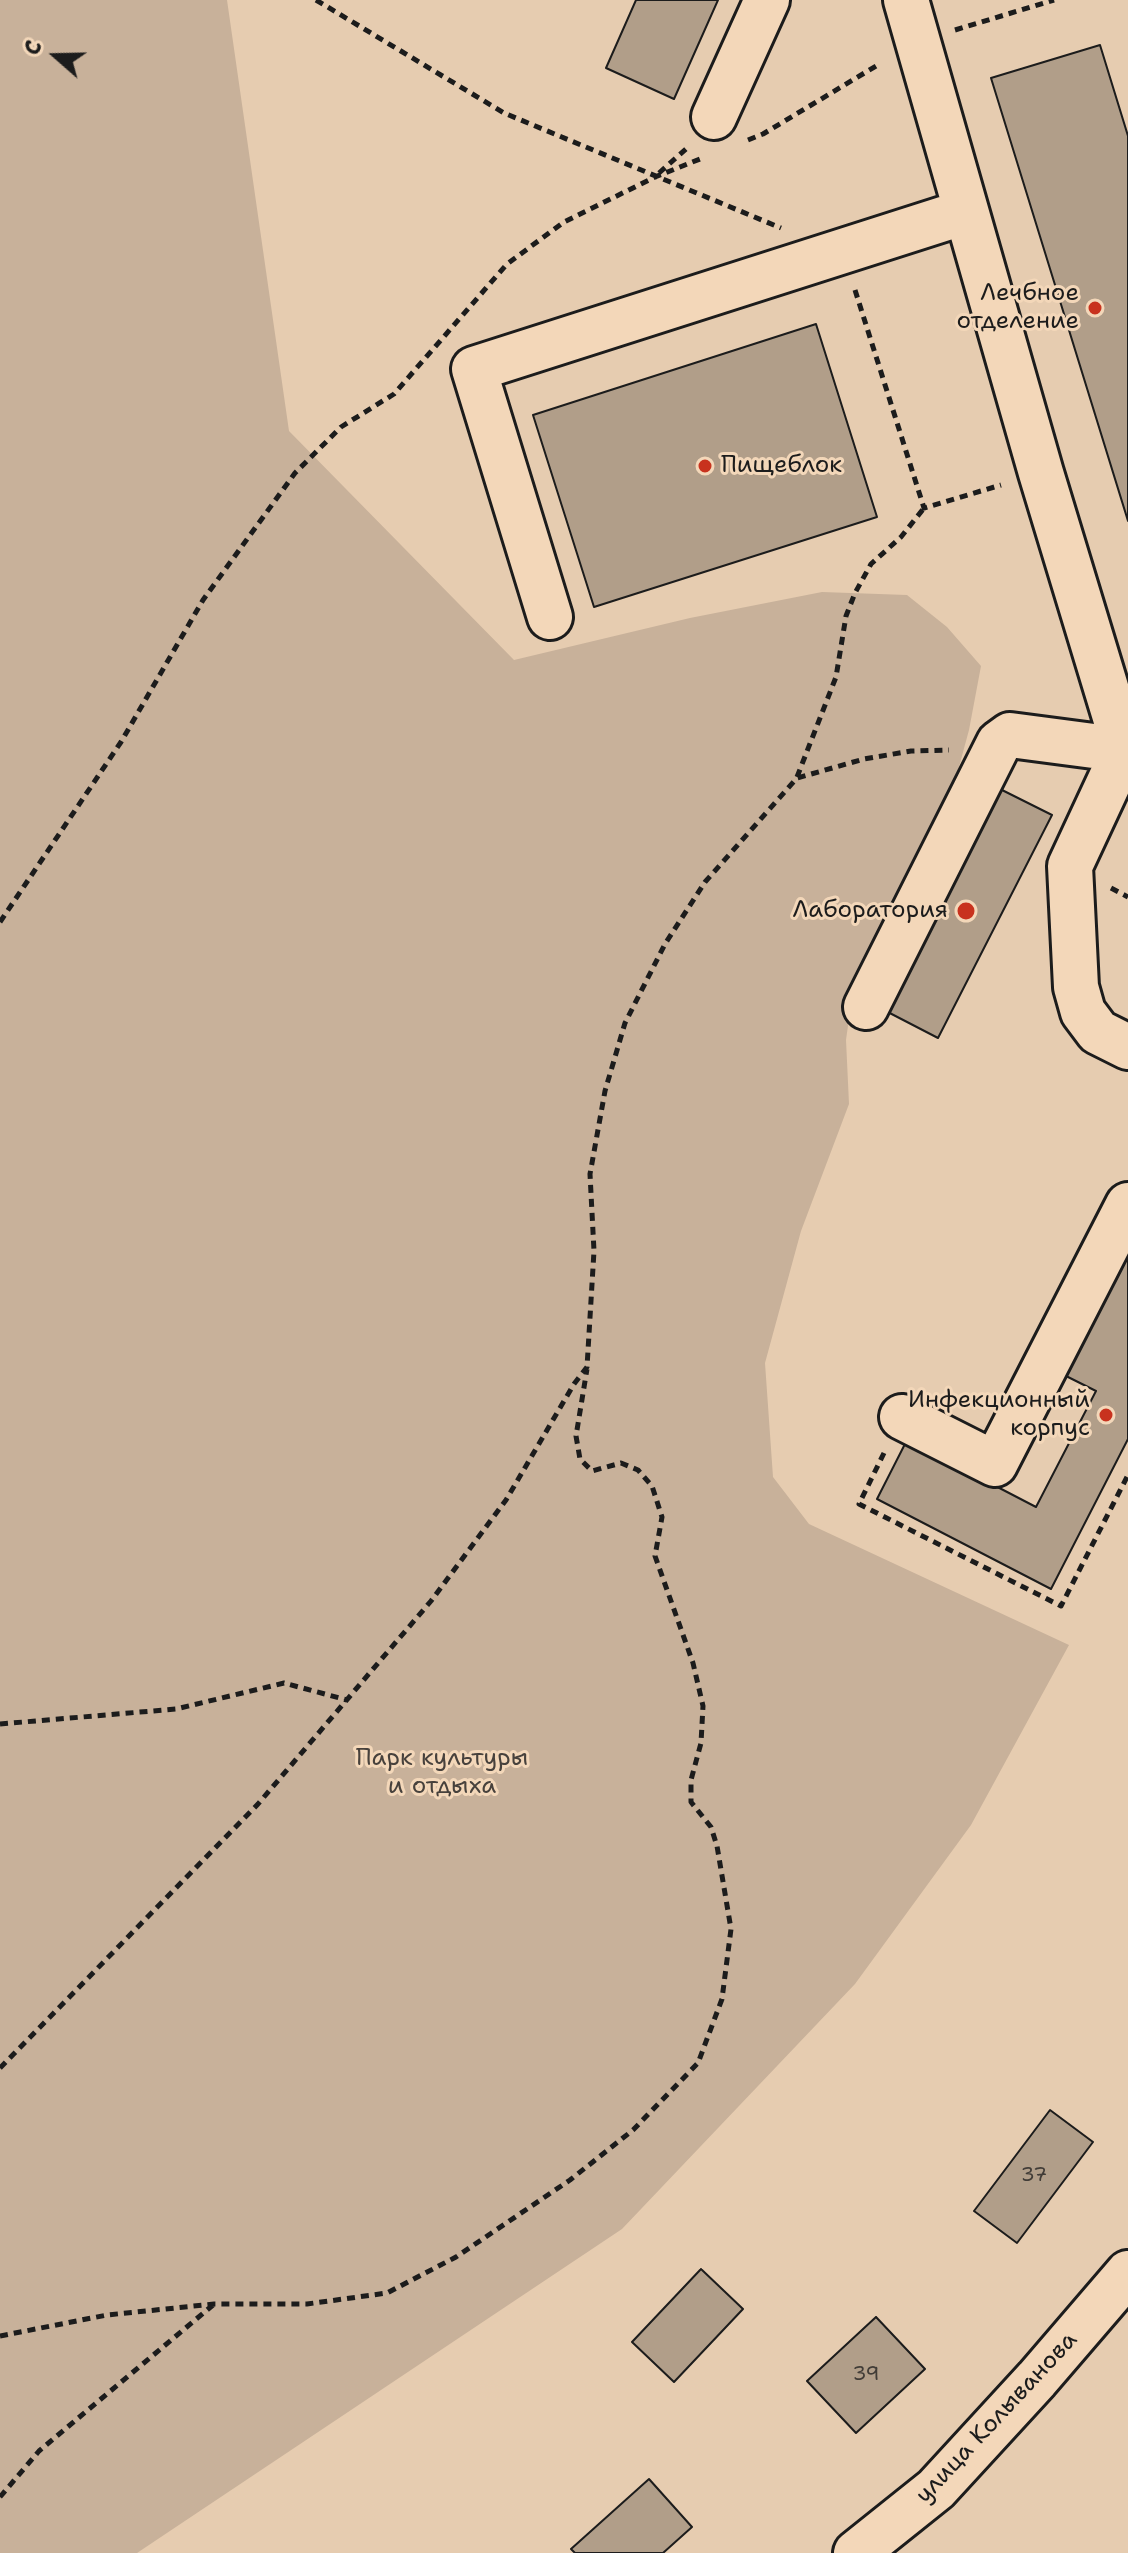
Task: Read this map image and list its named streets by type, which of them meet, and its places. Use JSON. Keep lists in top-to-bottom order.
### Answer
{
  "streets": {
    "street": ["улица Колыванова"]
  },
  "parks": ["Парк культуры и отдыха"],
  "places": [
    "Лечбное отделение",
    "Пищеблок",
    "Лаборатория",
    "Инфекционный корпус"
  ],
  "house_numbers": ["37", "39"],
  "north": "left"
}
